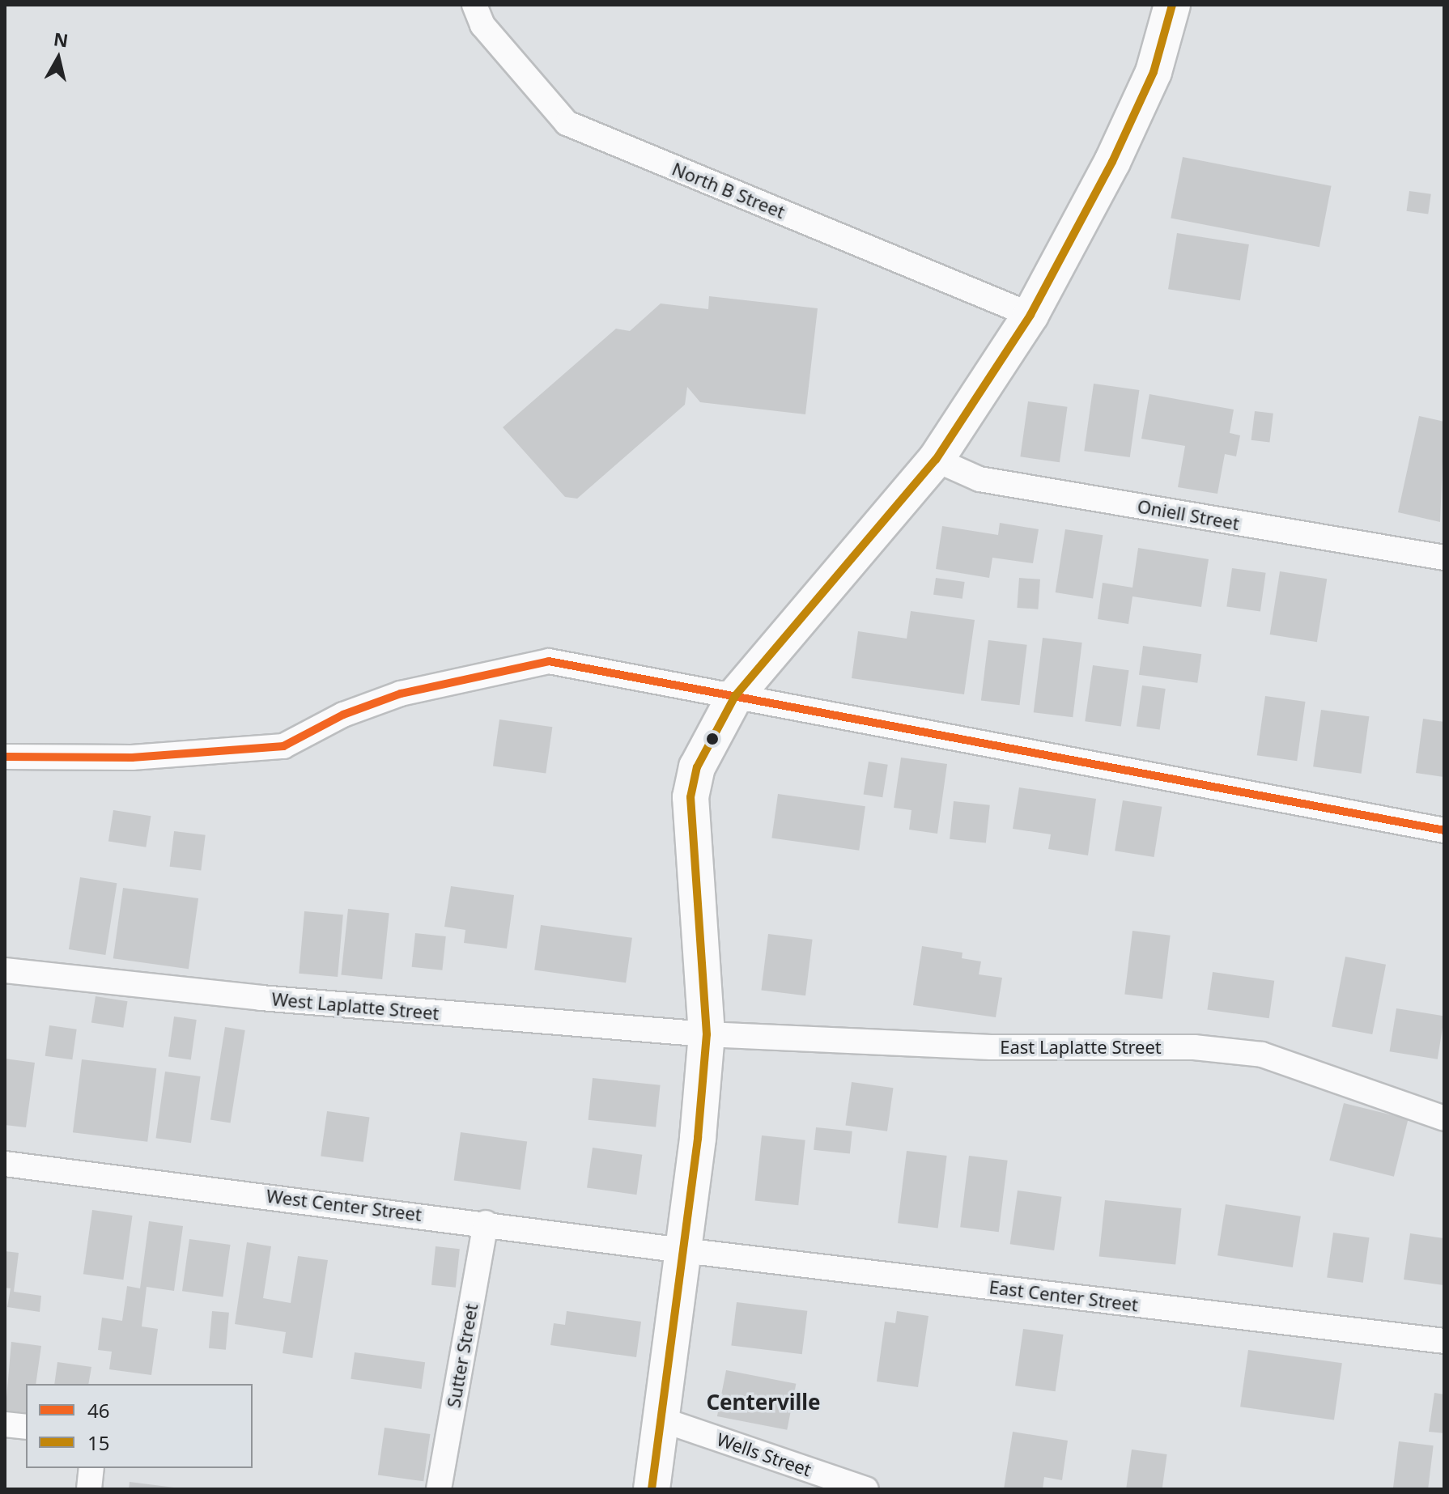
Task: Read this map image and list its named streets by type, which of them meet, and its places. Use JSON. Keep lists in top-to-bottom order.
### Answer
{
  "streets": {
    "street": [
      "North B Street",
      "Oniell Street",
      "West Laplatte Street",
      "East Laplatte Street",
      "West Center Street",
      "East Center Street",
      "Sutter Street",
      "Wells Street"
    ]
  },
  "crossings": [
    ["West Laplatte Street", "East Laplatte Street"],
    ["West Center Street", "East Center Street"],
    ["West Center Street", "Sutter Street"]
  ],
  "districts": ["Centerville"],
  "lines": ["transit line 15", "transit line 46"],
  "legend": ["46", "15"],
  "north": "top"
}
